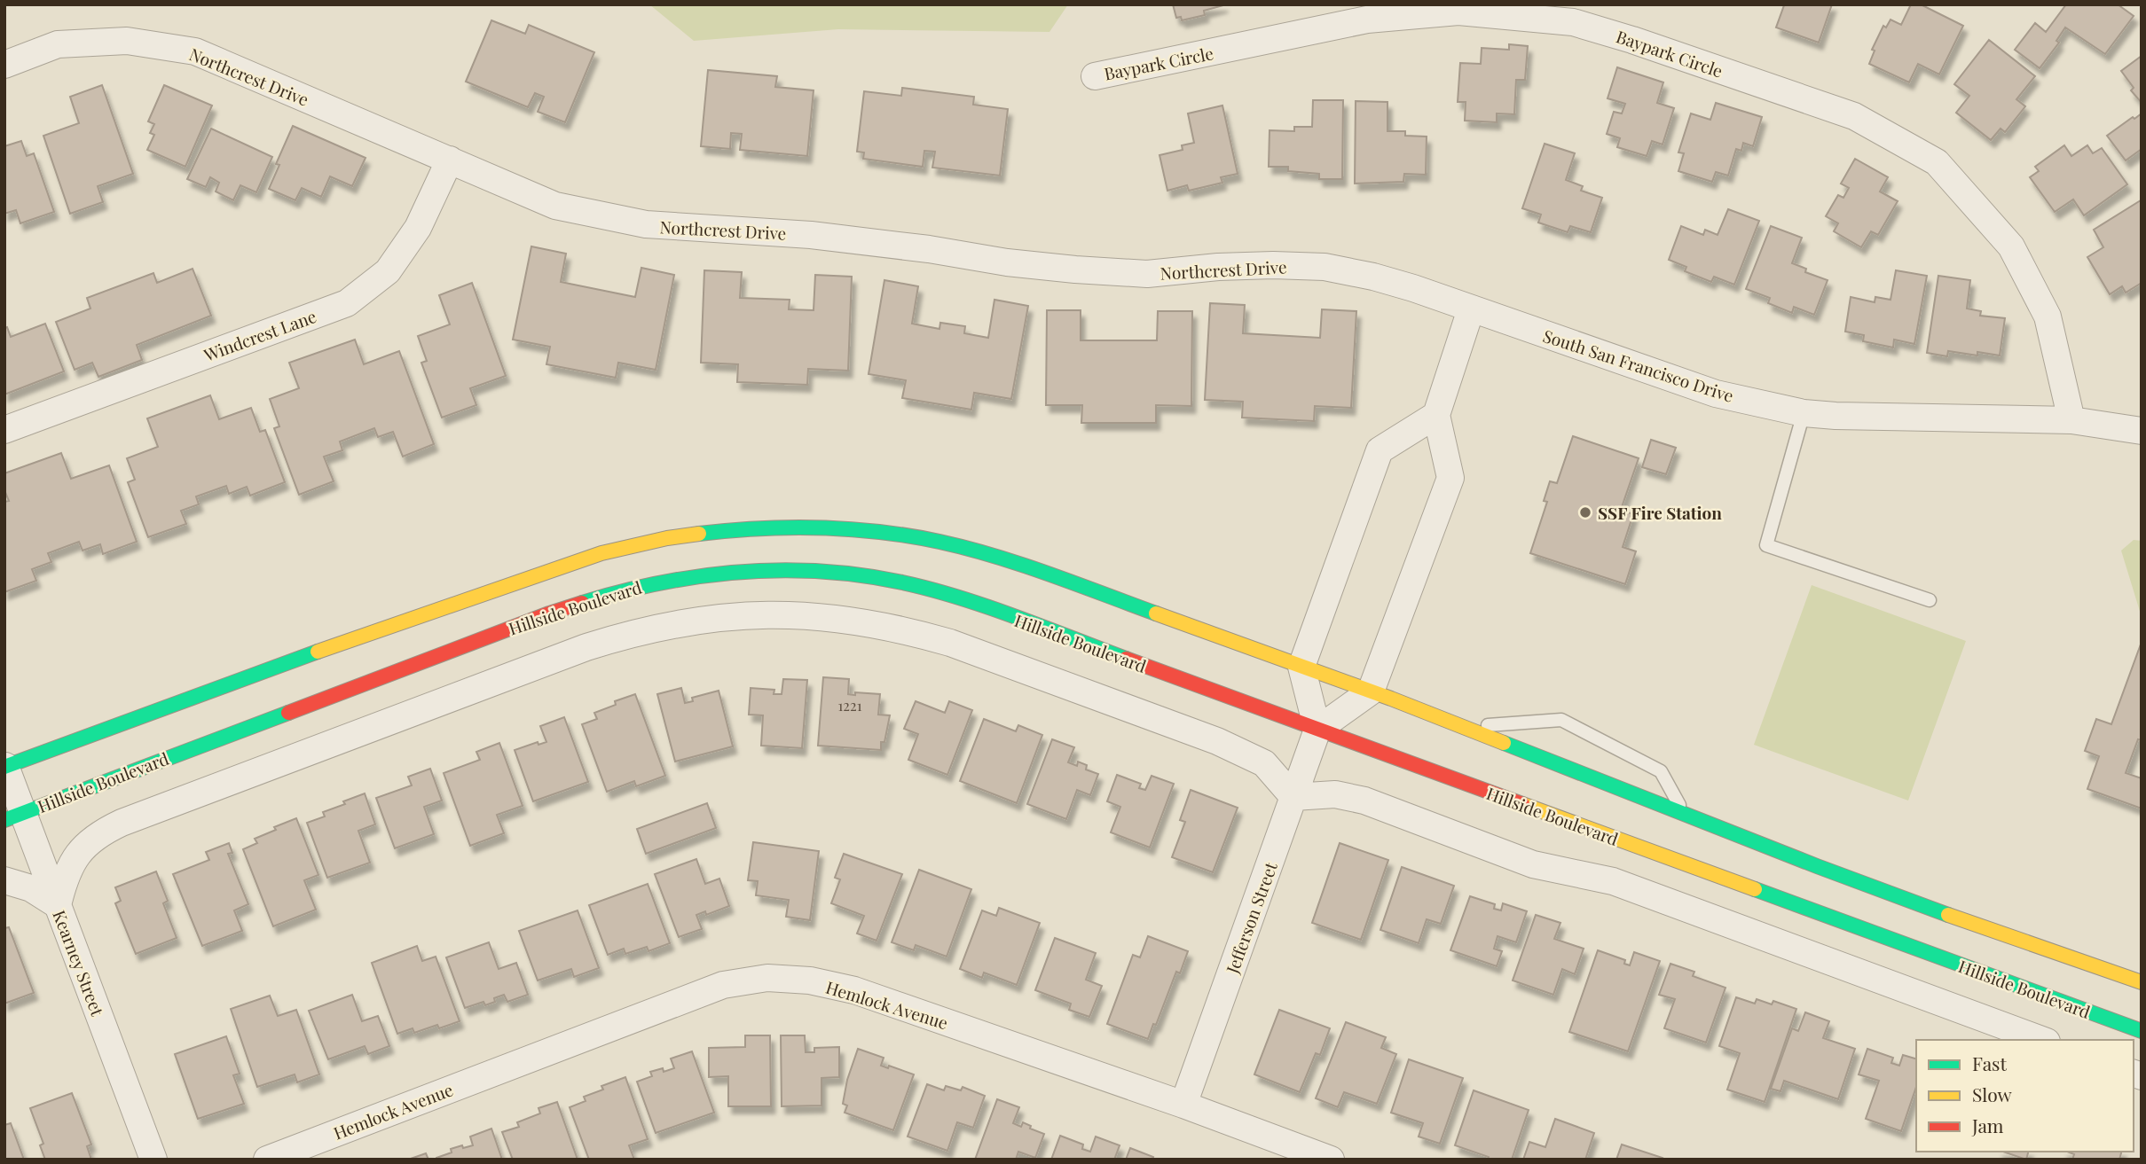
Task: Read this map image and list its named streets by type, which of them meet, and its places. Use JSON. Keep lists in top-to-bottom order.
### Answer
{
  "streets": {
    "main road": ["Hillside Boulevard"],
    "street": [
      "Baypark Circle",
      "Northcrest Drive",
      "Windcrest Lane",
      "South San Francisco Drive",
      "Jefferson Street",
      "Kearney Street",
      "Hemlock Avenue"
    ]
  },
  "crossings": [
    ["Baypark Circle", "South San Francisco Drive"],
    ["Northcrest Drive", "Windcrest Lane"],
    ["Northcrest Drive", "South San Francisco Drive"],
    ["Hillside Boulevard", "Jefferson Street"],
    ["Hillside Boulevard", "Kearney Street"],
    ["Jefferson Street", "Hemlock Avenue"]
  ],
  "places": ["SSF Fire Station"],
  "house_numbers": ["1221"],
  "legend": ["Fast", "Slow", "Jam"]
}
